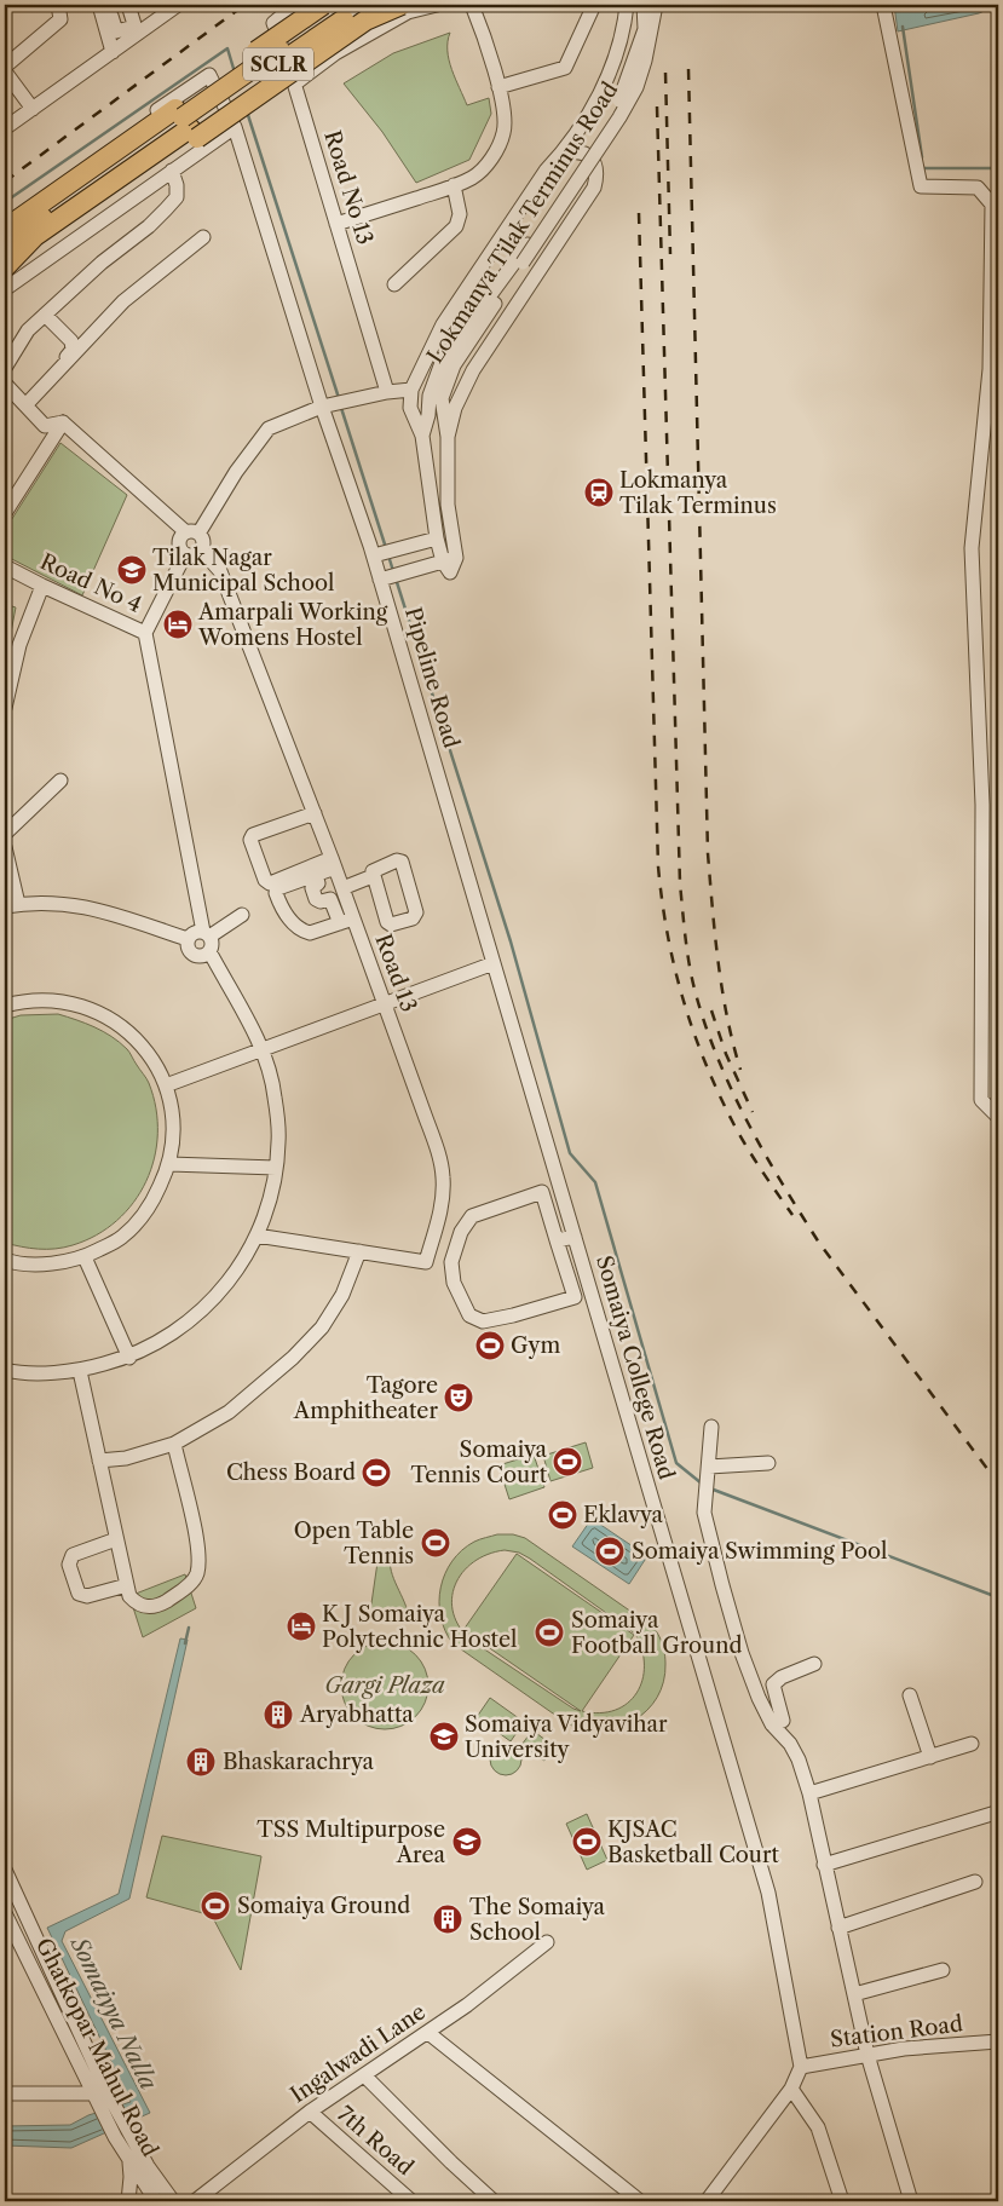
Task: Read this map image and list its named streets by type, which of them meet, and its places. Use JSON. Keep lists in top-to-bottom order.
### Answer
{
  "streets": {
    "highway": ["SCLR"],
    "street": [
      "Road No 13",
      "Lokmanya Tilak Terminus Road",
      "Road No 4",
      "Pipeline Road",
      "Road 13",
      "Somaiya College Road",
      "Station Road",
      "Ghatkopar Mahul Road",
      "Ingalwadi Lane",
      "7th Road"
    ]
  },
  "crossings": [
    ["Road No 4", "Road 13"],
    ["Pipeline Road", "Somaiya College Road"],
    ["Somaiya College Road", "Station Road"],
    ["Ingalwadi Lane", "7th Road"]
  ],
  "water": ["Somaiyya Nalla"],
  "parks": ["Gargi Plaza"],
  "places": {
    "station": ["Lokmanya Tilak Terminus"],
    "school or university": ["Tilak Nagar Municipal School", "Somaiya Vidyavihar University", "TSS Multipurpose Area"],
    "hotel": ["Amarpali Working Womens Hostel", "K J Somaiya Polytechnic Hostel"],
    "sports": [
      "Gym",
      "Somaiya Tennis Court",
      "Chess Board",
      "Eklavya",
      "Open Table Tennis",
      "Somaiya Swimming Pool",
      "Somaiya Football Ground",
      "KJSAC Basketball Court",
      "Somaiya Ground"
    ],
    "theatre": ["Tagore Amphitheater"],
    "building": ["Aryabhatta", "Bhaskarachrya", "The Somaiya School"]
  }
}
